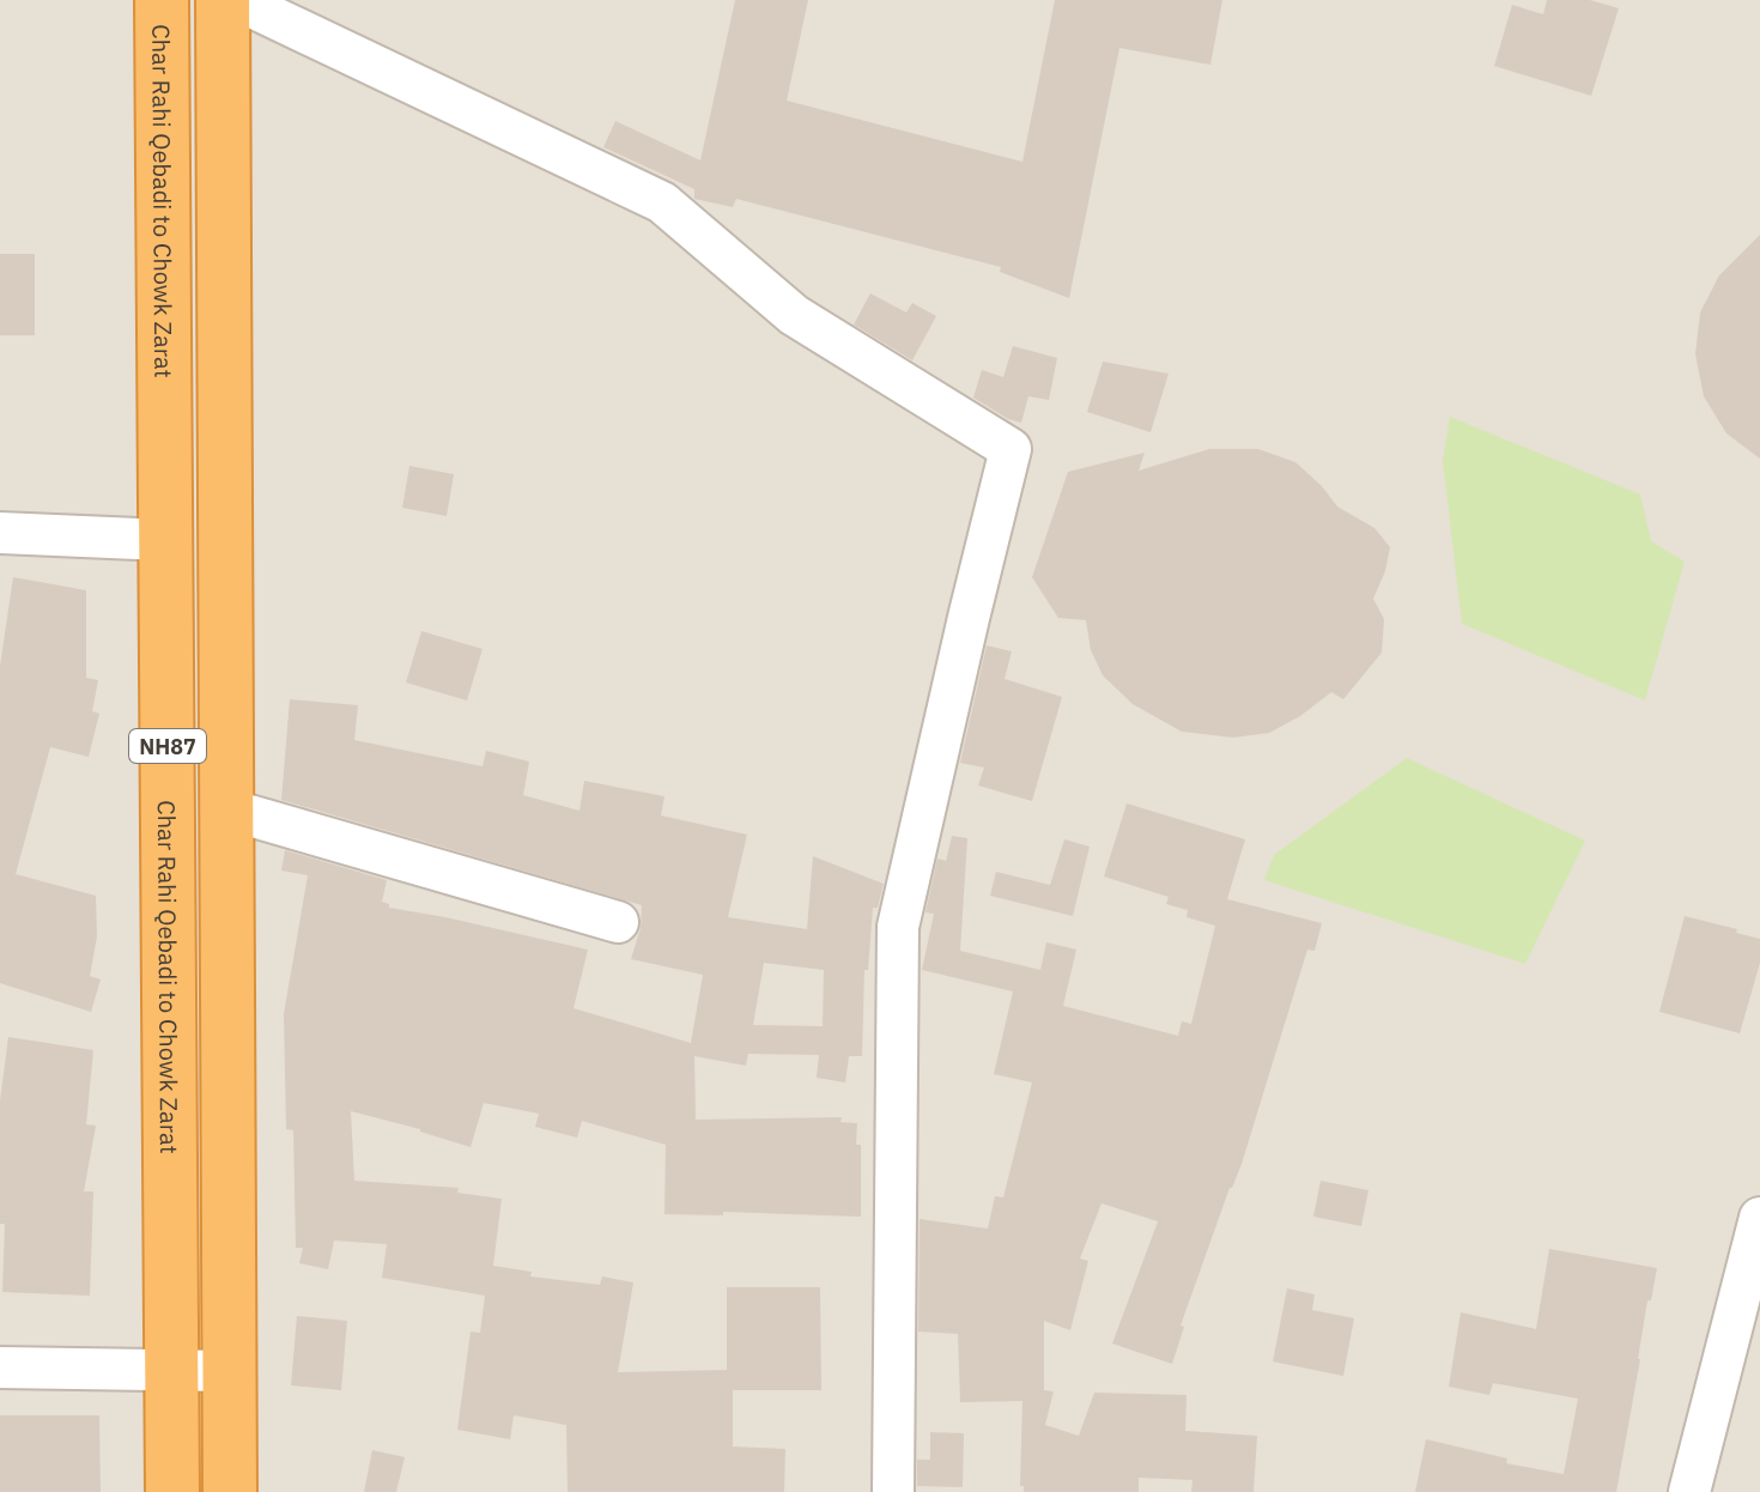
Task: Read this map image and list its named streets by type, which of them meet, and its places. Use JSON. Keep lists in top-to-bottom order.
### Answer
{
  "streets": {
    "highway": ["Char Rahi Qebadi to Chowk Zarat", "NH87"]
  }
}
